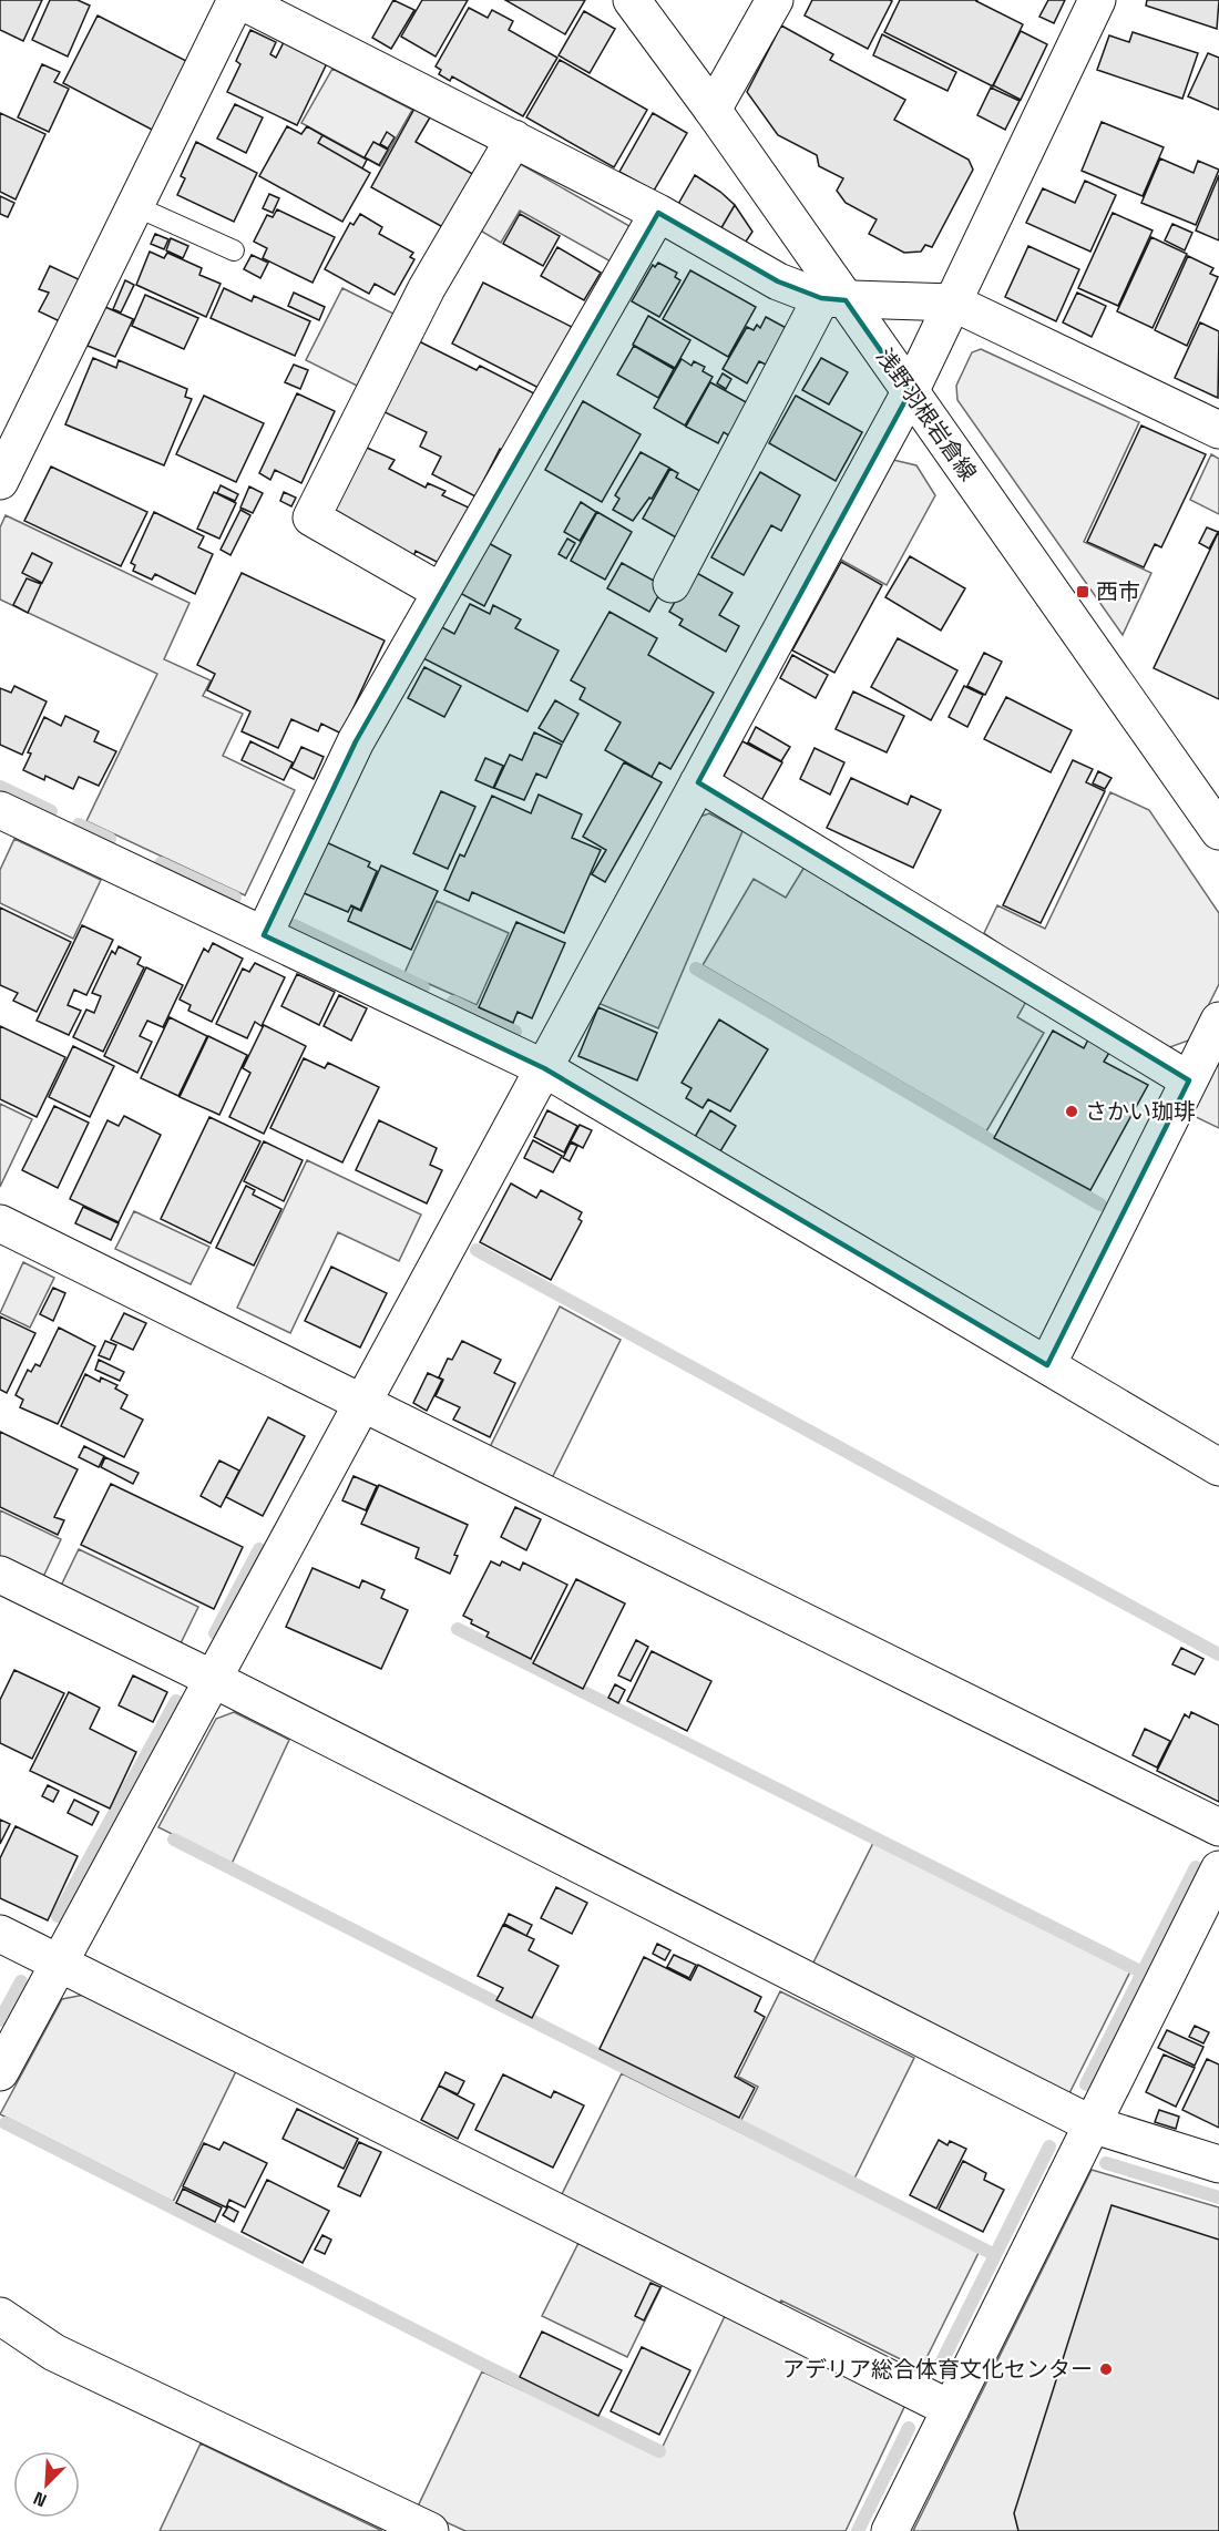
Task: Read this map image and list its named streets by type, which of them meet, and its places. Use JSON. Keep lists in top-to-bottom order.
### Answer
{
  "streets": {
    "street": ["浅野羽根岩倉線"]
  },
  "places": {
    "transit": ["西市"],
    "other": ["さかい珈琲", "アデリア総合体育文化センター"]
  },
  "north": "bottom left"
}
